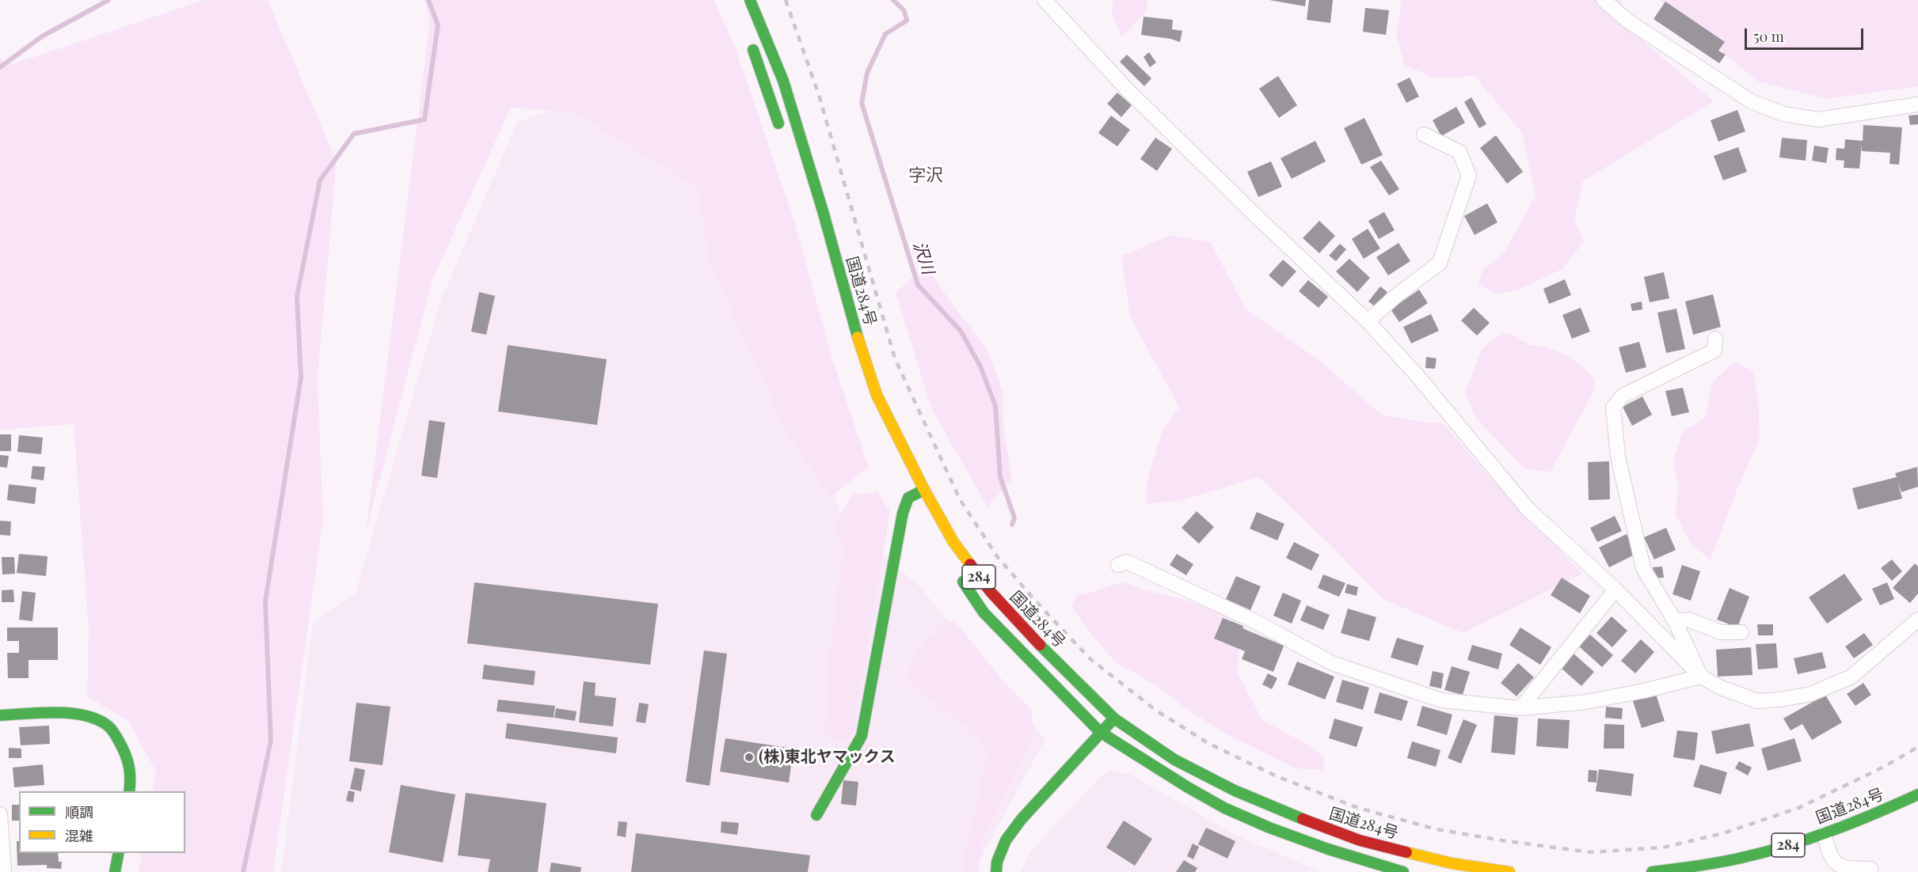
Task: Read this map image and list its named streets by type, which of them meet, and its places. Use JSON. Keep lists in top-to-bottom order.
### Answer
{
  "streets": {
    "main road": ["国道284号", "284"]
  },
  "districts": ["字沢"],
  "water": ["沢川"],
  "places": ["(株)東北ヤマックス"],
  "legend": ["順調", "混雑"],
  "scale_bar": "50 m"
}
